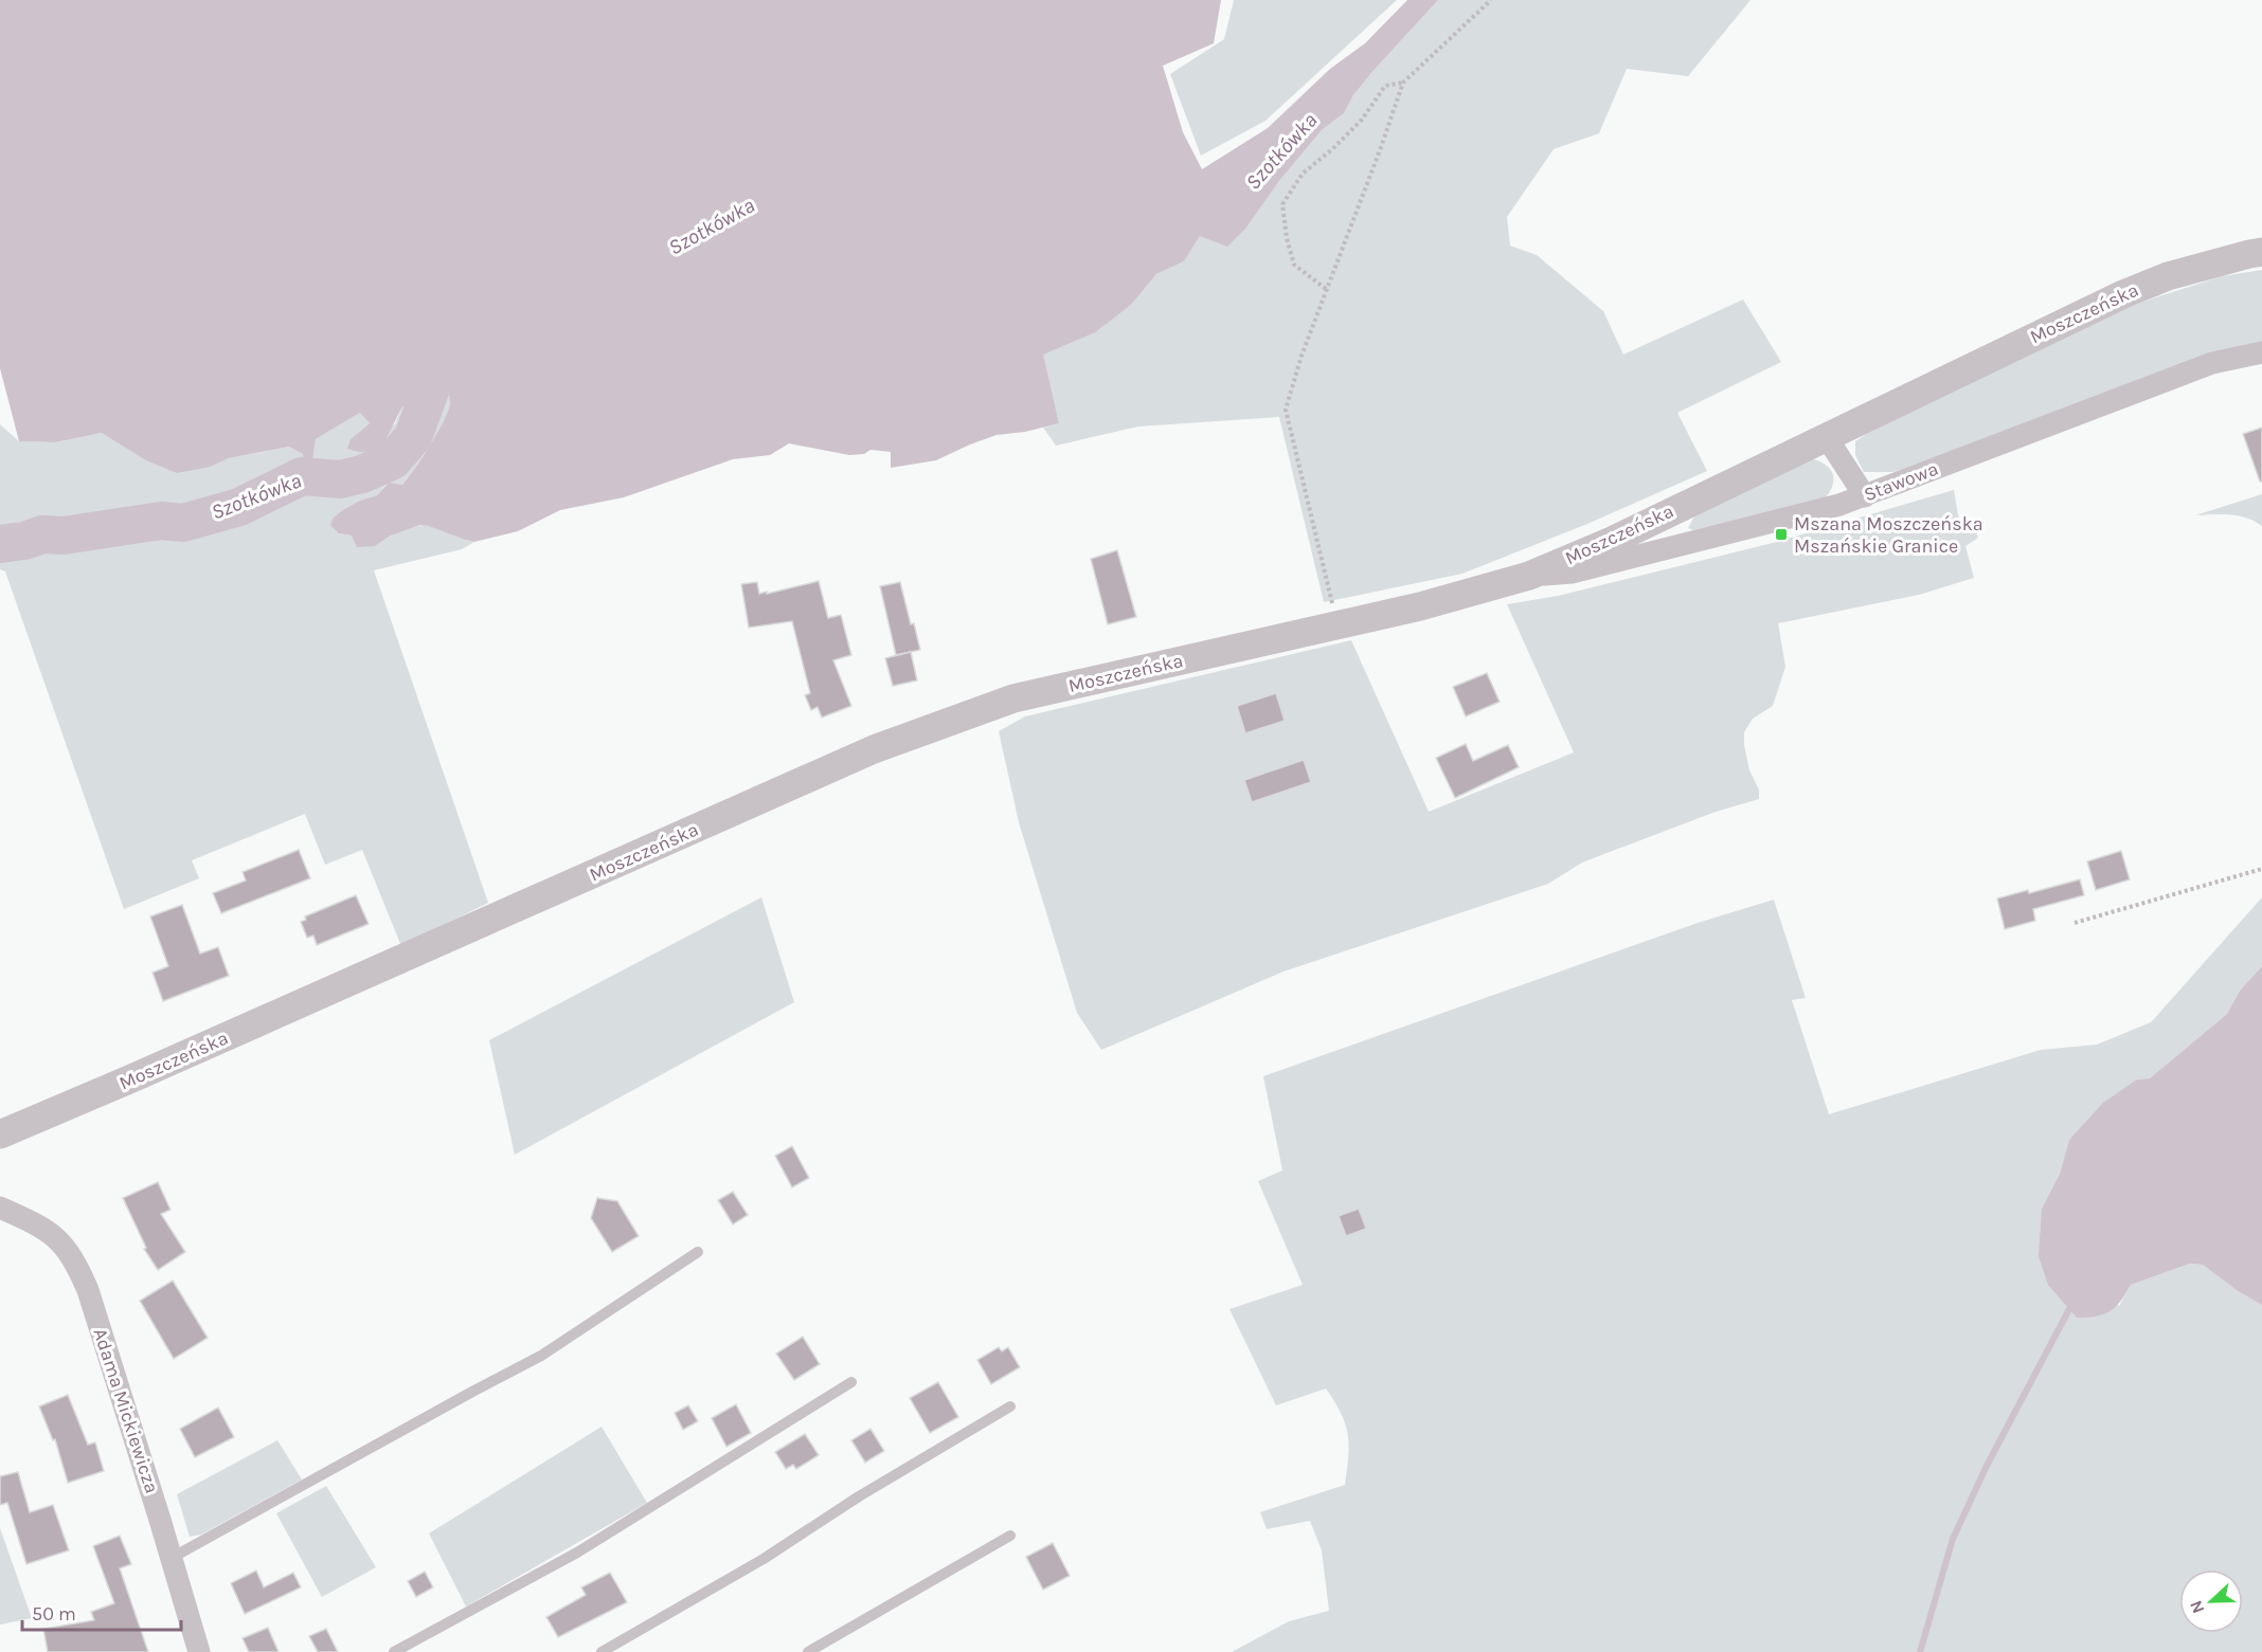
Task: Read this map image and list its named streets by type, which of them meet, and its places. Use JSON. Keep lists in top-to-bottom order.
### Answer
{
  "streets": {
    "street": ["Moszczeńska", "Stawowa", "Adama Mickiewicza"]
  },
  "crossings": [
    ["Moszczeńska", "Stawowa"]
  ],
  "water": ["Szotkówka"],
  "places": {
    "transit": ["Mszana Moszczeńska Mszańskie Granice"]
  },
  "scale_bar": "50 m",
  "north": "left"
}
